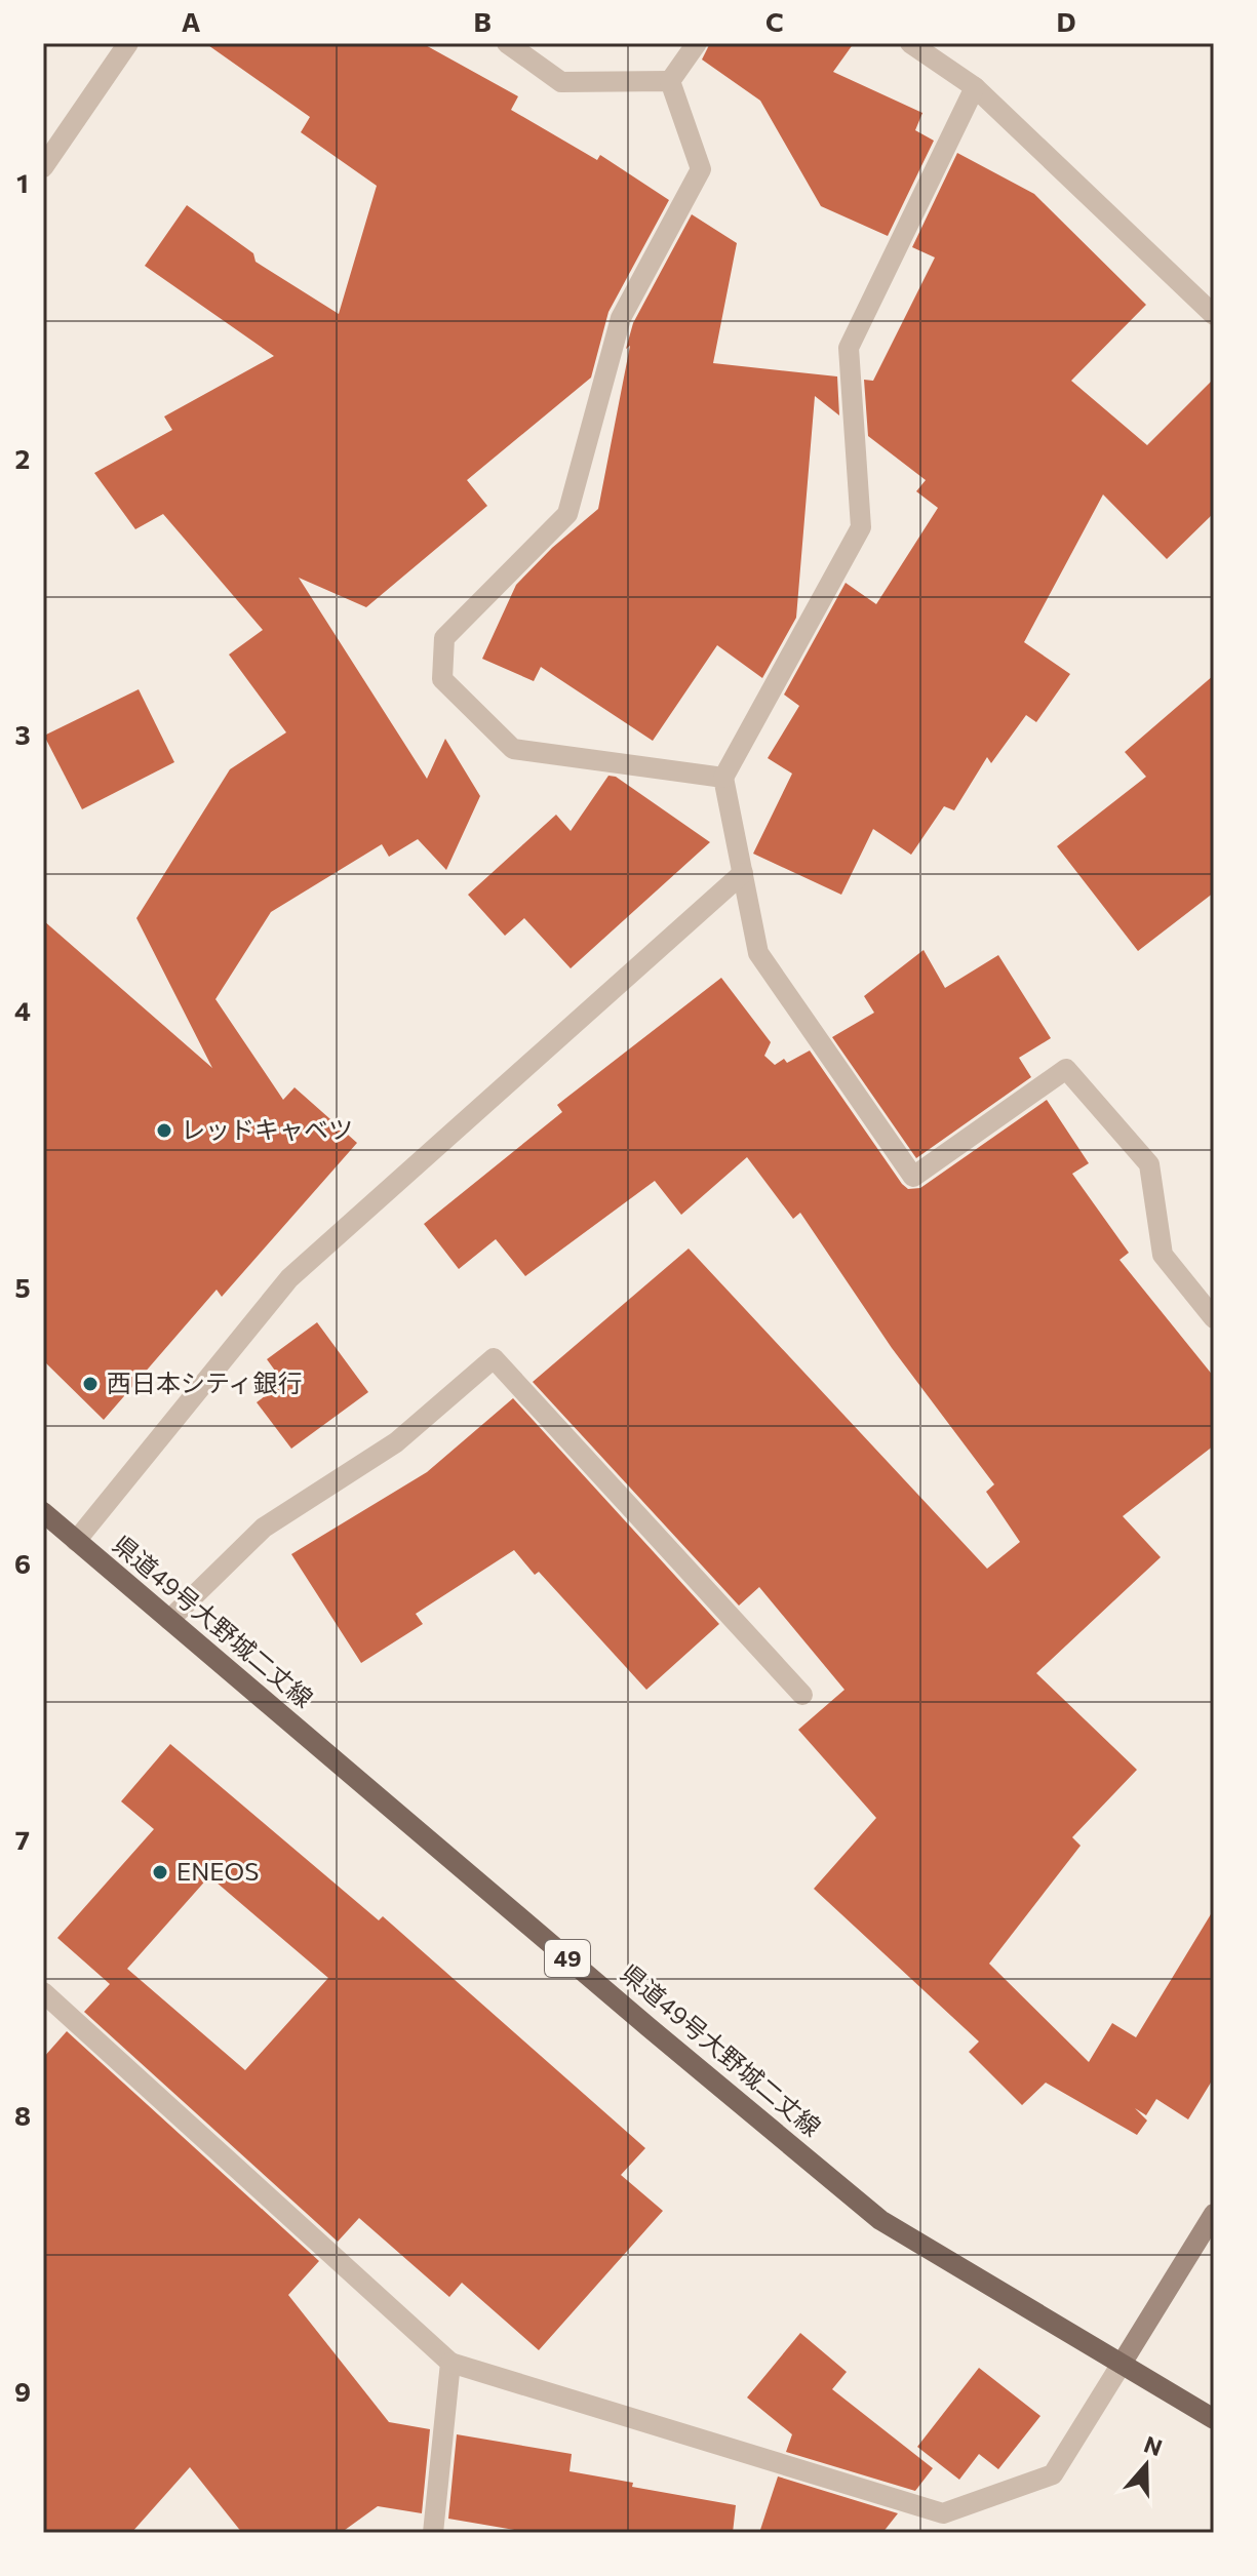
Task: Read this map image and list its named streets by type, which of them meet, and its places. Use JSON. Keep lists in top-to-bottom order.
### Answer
{
  "streets": {
    "main road": ["県道49号大野城二丈線", "49"]
  },
  "places": ["レッドキャベツ", "西日本シティ銀行", "ENEOS"],
  "north": "top",
  "grid": {
    "columns": [
      "A",
      "B",
      "C",
      "D"
    ],
    "rows": [
      "1",
      "2",
      "3",
      "4",
      "5",
      "6",
      "7",
      "8",
      "9"
    ]
  }
}
